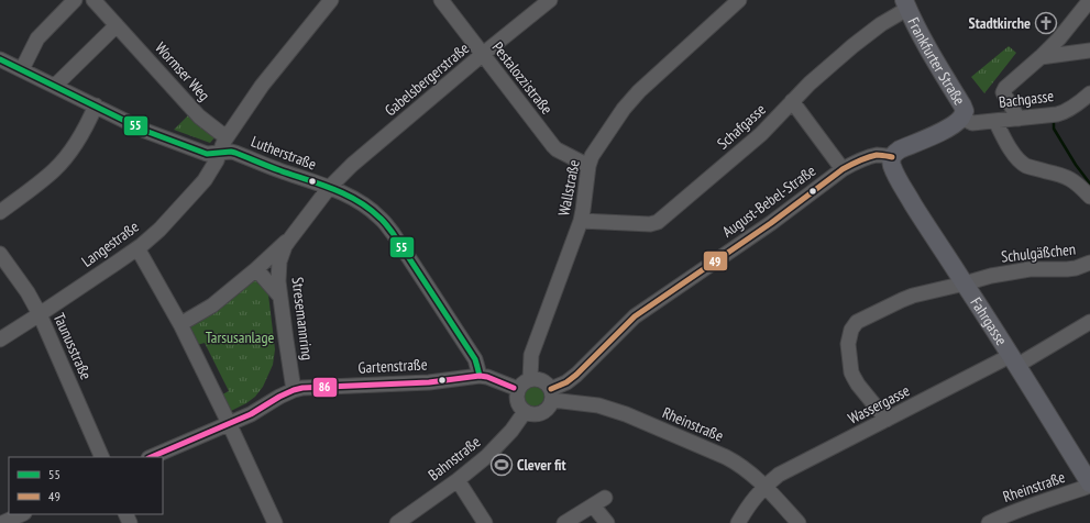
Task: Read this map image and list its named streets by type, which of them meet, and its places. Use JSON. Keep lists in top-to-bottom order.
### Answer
{
  "streets": {
    "main road": ["Frankfurter Straße", "Fahrgasse"],
    "street": [
      "Wormser Weg",
      "Pestalozzistraße",
      "Gabelsbergerstraße",
      "Bachgasse",
      "Schafgasse",
      "Lutherstraße",
      "Wallstraße",
      "August-Bebel-Straße",
      "Langestraße",
      "Schulgäßchen",
      "Stresemannring",
      "Taunusstraße",
      "Gartenstraße",
      "Wassergasse",
      "Rheinstraße",
      "Bahnstraße"
    ]
  },
  "crossings": [
    ["Frankfurter Straße", "Bachgasse"],
    ["Frankfurter Straße", "Schafgasse"],
    ["Wormser Weg", "Langestraße"],
    ["Pestalozzistraße", "Gabelsbergerstraße"],
    ["Pestalozzistraße", "Wallstraße"],
    ["Gabelsbergerstraße", "Lutherstraße"],
    ["Gabelsbergerstraße", "Stresemannring"],
    ["Schafgasse", "Wallstraße"],
    ["Lutherstraße", "Langestraße"],
    ["Lutherstraße", "Stresemannring"],
    ["Lutherstraße", "Gartenstraße"],
    ["Wallstraße", "August-Bebel-Straße"],
    ["Wallstraße", "Gartenstraße"],
    ["Wallstraße", "Rheinstraße"],
    ["Wallstraße", "Bahnstraße"],
    ["August-Bebel-Straße", "Fahrgasse"],
    ["August-Bebel-Straße", "Gartenstraße"],
    ["August-Bebel-Straße", "Rheinstraße"],
    ["August-Bebel-Straße", "Bahnstraße"],
    ["Langestraße", "Taunusstraße"],
    ["Schulgäßchen", "Fahrgasse"],
    ["Schulgäßchen", "Wassergasse"],
    ["Stresemannring", "Gartenstraße"],
    ["Fahrgasse", "Wassergasse"],
    ["Fahrgasse", "Rheinstraße"],
    ["Gartenstraße", "Rheinstraße"],
    ["Gartenstraße", "Bahnstraße"],
    ["Wassergasse", "Rheinstraße"],
    ["Rheinstraße", "Bahnstraße"]
  ],
  "parks": ["Tarsusanlage"],
  "places": {
    "church": ["Stadtkirche"],
    "sports": ["Clever fit"]
  },
  "lines": ["transit line 55", "transit line 49", "transit line 86"],
  "legend": ["55", "49"]
}
